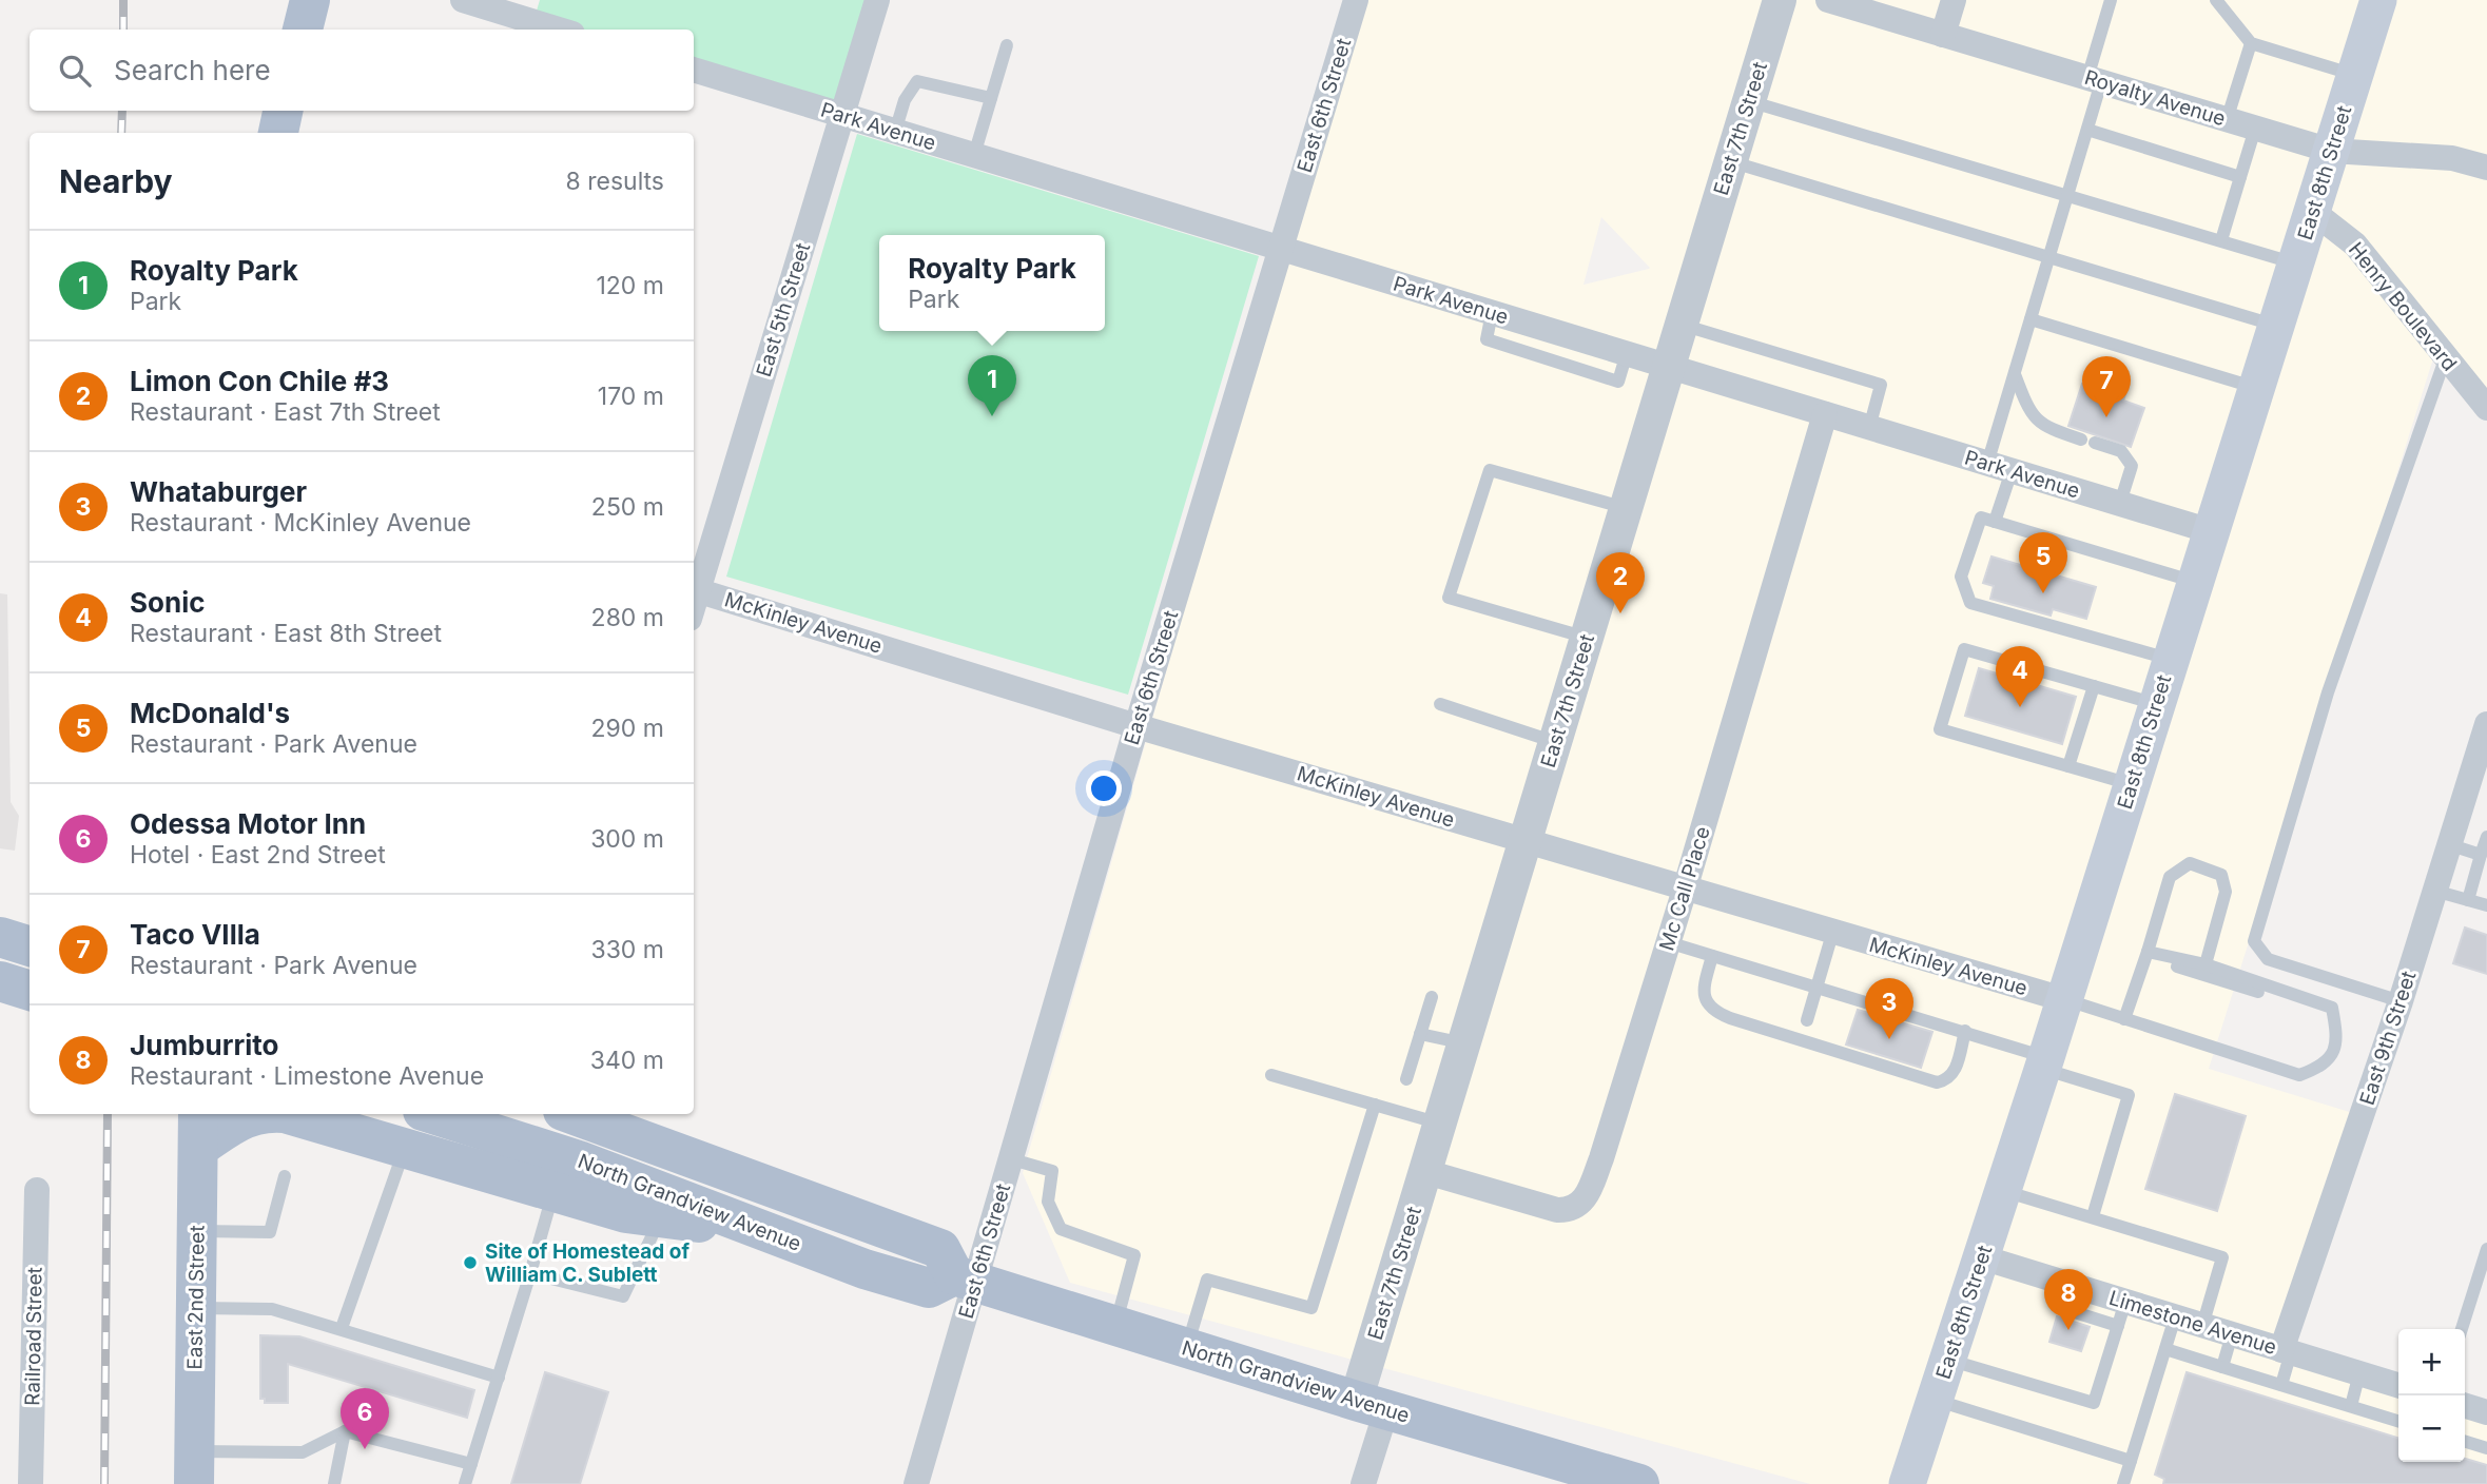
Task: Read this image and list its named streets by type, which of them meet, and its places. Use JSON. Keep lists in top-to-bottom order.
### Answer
{
  "streets": {
    "main road": ["East 8th Street", "North Grandview Avenue", "East 2nd Street"],
    "street": [
      "Royalty Avenue",
      "East 6th Street",
      "Park Avenue",
      "East 7th Street",
      "Henry Boulevard",
      "East 5th Street",
      "McKinley Avenue",
      "Mc Call Place",
      "East 9th Street",
      "Limestone Avenue",
      "Railroad Street"
    ]
  },
  "crossings": [
    ["Royalty Avenue", "East 8th Street"],
    ["East 6th Street", "Park Avenue"],
    ["East 6th Street", "McKinley Avenue"],
    ["East 6th Street", "North Grandview Avenue"],
    ["Park Avenue", "East 7th Street"],
    ["Park Avenue", "East 8th Street"],
    ["Park Avenue", "East 5th Street"],
    ["Park Avenue", "Mc Call Place"],
    ["East 7th Street", "McKinley Avenue"],
    ["East 7th Street", "Mc Call Place"],
    ["East 7th Street", "North Grandview Avenue"],
    ["East 8th Street", "Henry Boulevard"],
    ["East 8th Street", "McKinley Avenue"],
    ["East 8th Street", "Limestone Avenue"],
    ["East 5th Street", "McKinley Avenue"],
    ["McKinley Avenue", "Mc Call Place"],
    ["East 9th Street", "Limestone Avenue"]
  ],
  "places": ["Site of Homestead of William C. Sublett"],
  "page": {
    "search": "Search here",
    "heading": ["Nearby", "8 results"],
    "list": [
      {
        "mark": "1",
        "name": "Royalty Park",
        "note": "Park",
        "value": "120 m"
      },
      {
        "mark": "2",
        "name": "Limon Con Chile #3",
        "note": "Restaurant · East 7th Street",
        "value": "170 m"
      },
      {
        "mark": "3",
        "name": "Whataburger",
        "note": "Restaurant · McKinley Avenue",
        "value": "250 m"
      },
      {
        "mark": "4",
        "name": "Sonic",
        "note": "Restaurant · East 8th Street",
        "value": "280 m"
      },
      {
        "mark": "5",
        "name": "McDonald's",
        "note": "Restaurant · Park Avenue",
        "value": "290 m"
      },
      {
        "mark": "6",
        "name": "Odessa Motor Inn",
        "note": "Hotel · East 2nd Street",
        "value": "300 m"
      },
      {
        "mark": "7",
        "name": "Taco VIlla",
        "note": "Restaurant · Park Avenue",
        "value": "330 m"
      },
      {
        "mark": "8",
        "name": "Jumburrito",
        "note": "Restaurant · Limestone Avenue",
        "value": "340 m"
      }
    ],
    "popup": ["Royalty Park", "Park"],
    "pins": [
      "1",
      "7",
      "5",
      "2",
      "4",
      "3",
      "8",
      "6"
    ],
    "map_buttons": ["+", "−"]
  }
}
